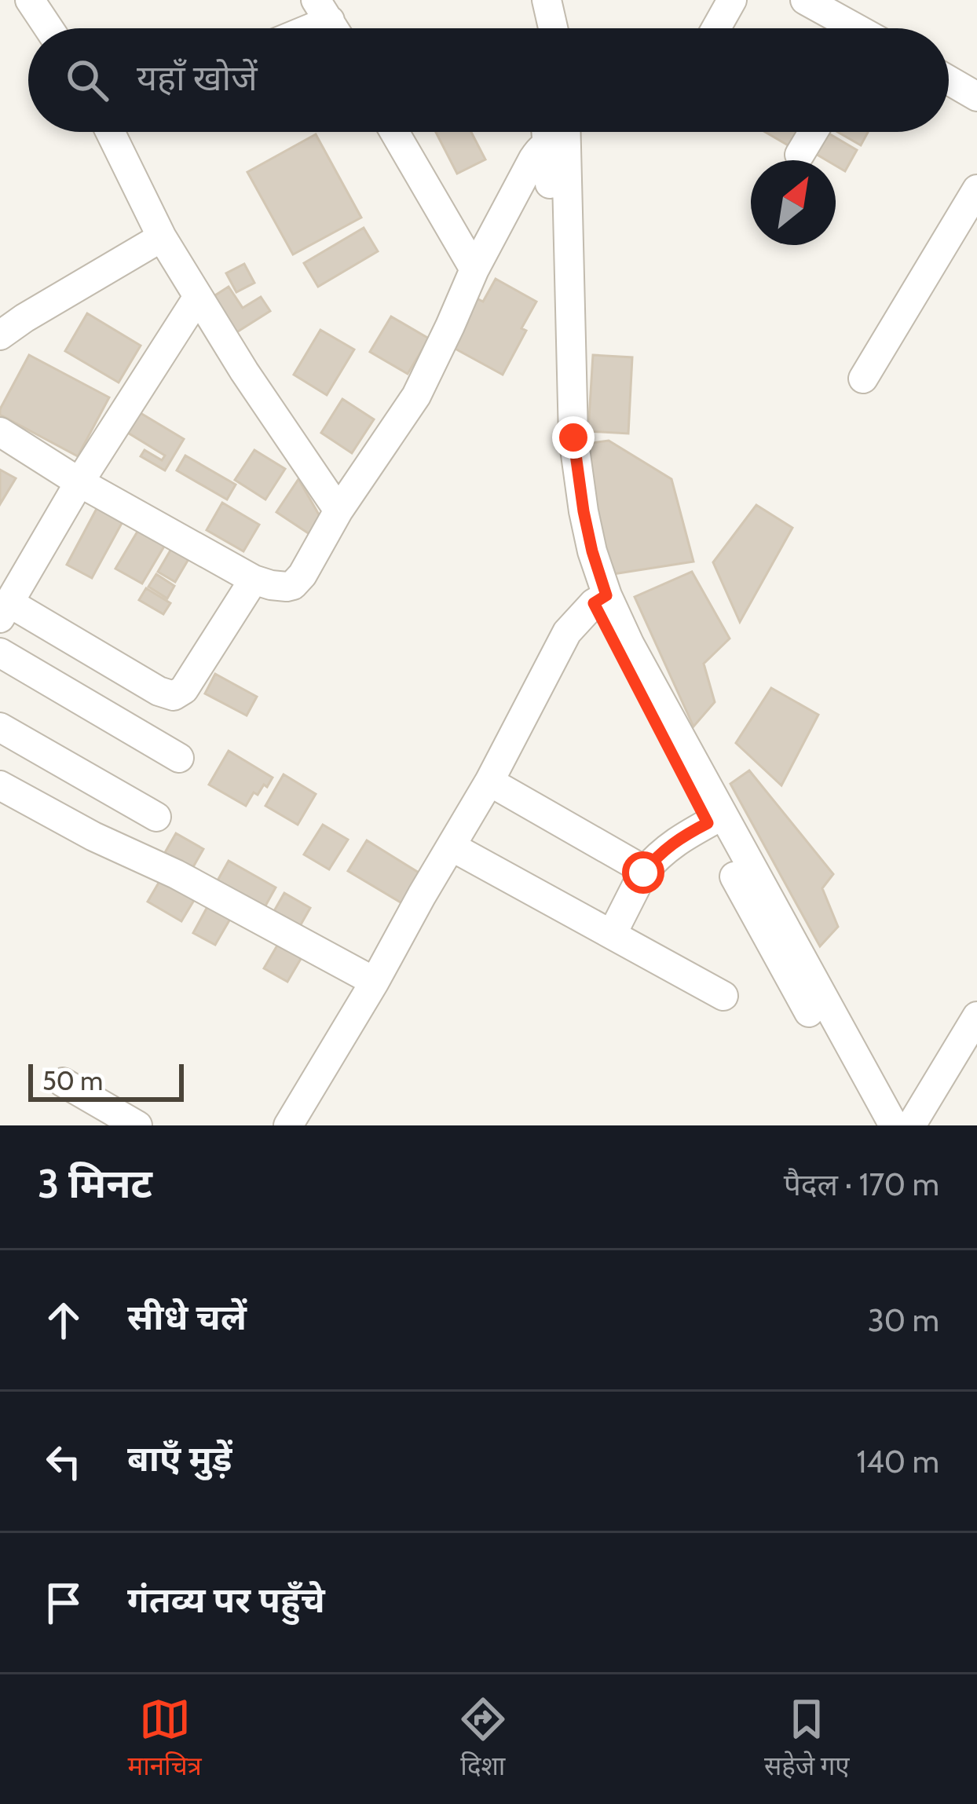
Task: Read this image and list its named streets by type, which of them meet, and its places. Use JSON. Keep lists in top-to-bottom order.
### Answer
{
  "scale_bar": "50 m",
  "north": "top right",
  "page": {
    "search": "यहाँ खोजें",
    "scale": "50 m",
    "heading": ["3 मिनट", "पैदल · 170 m"],
    "list": [
      ["सीधे चलें", "30 m"],
      ["बाएँ मुड़ें", "140 m"],
      "गंतव्य पर पहुँचे"
    ],
    "nav": ["मानचित्र", "दिशा", "सहेजे गए"]
  }
}
